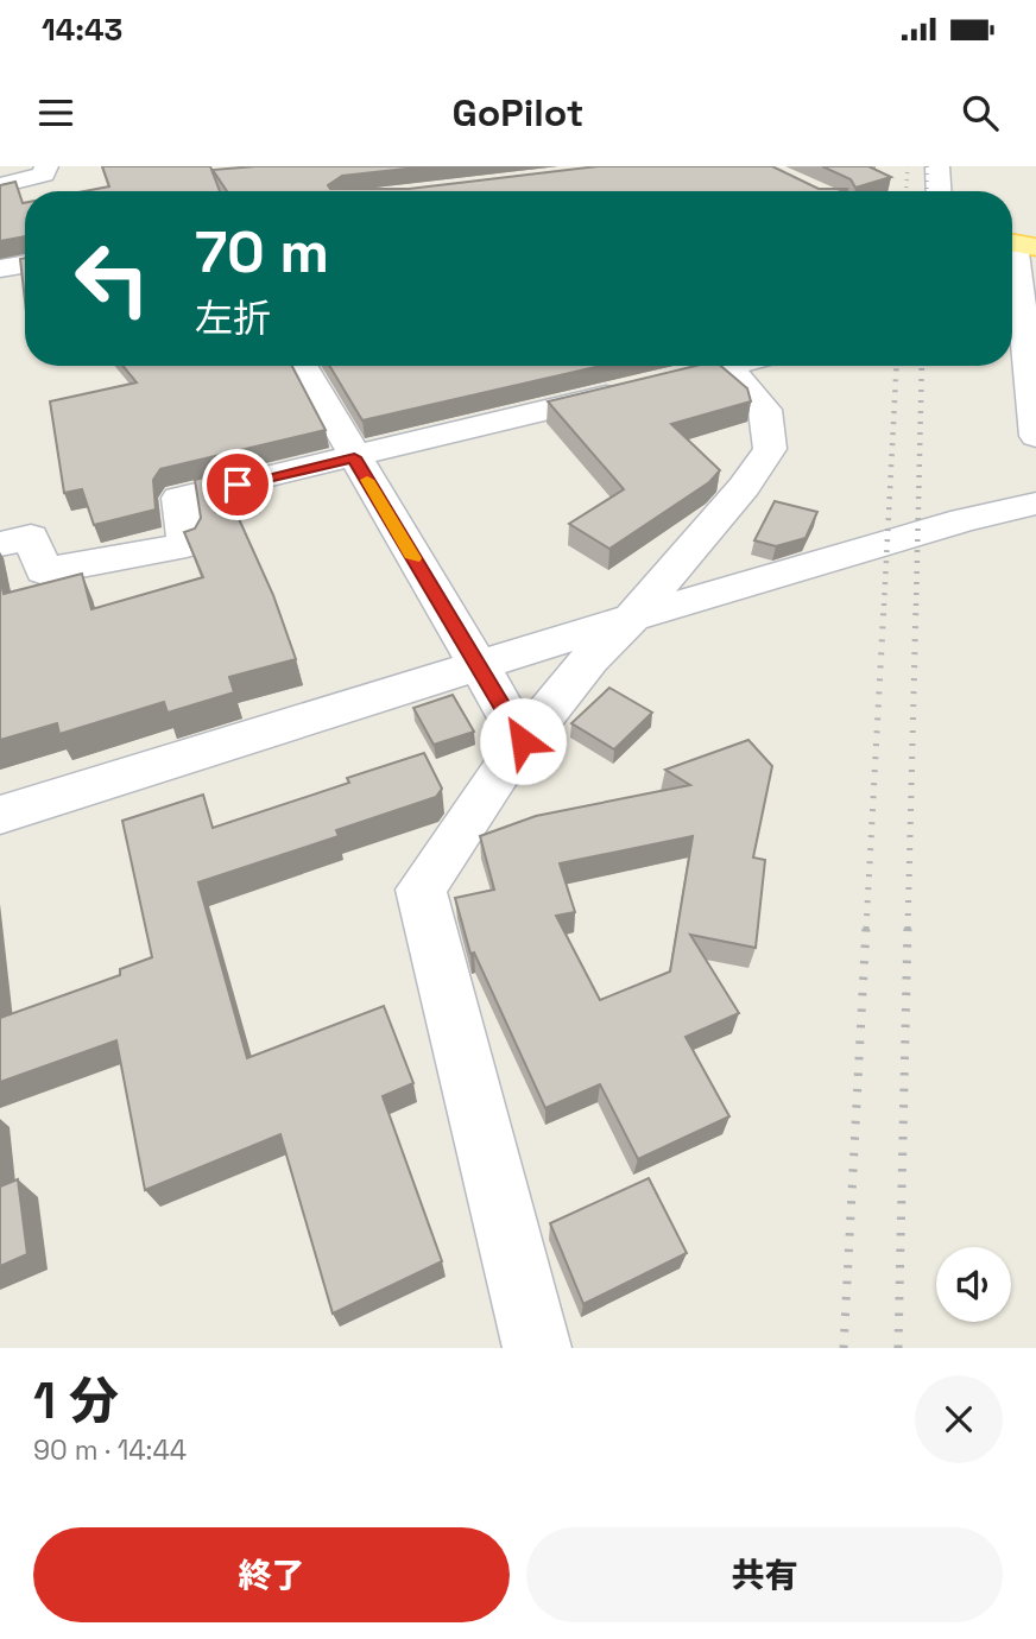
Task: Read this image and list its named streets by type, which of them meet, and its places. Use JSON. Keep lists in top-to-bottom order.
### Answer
{
  "page": {
    "status": "14:43",
    "header": "GoPilot",
    "turn": ["70 m", "左折"],
    "heading": ["1 分", "90 m · 14:44"],
    "buttons": ["終了", "共有"]
  }
}
